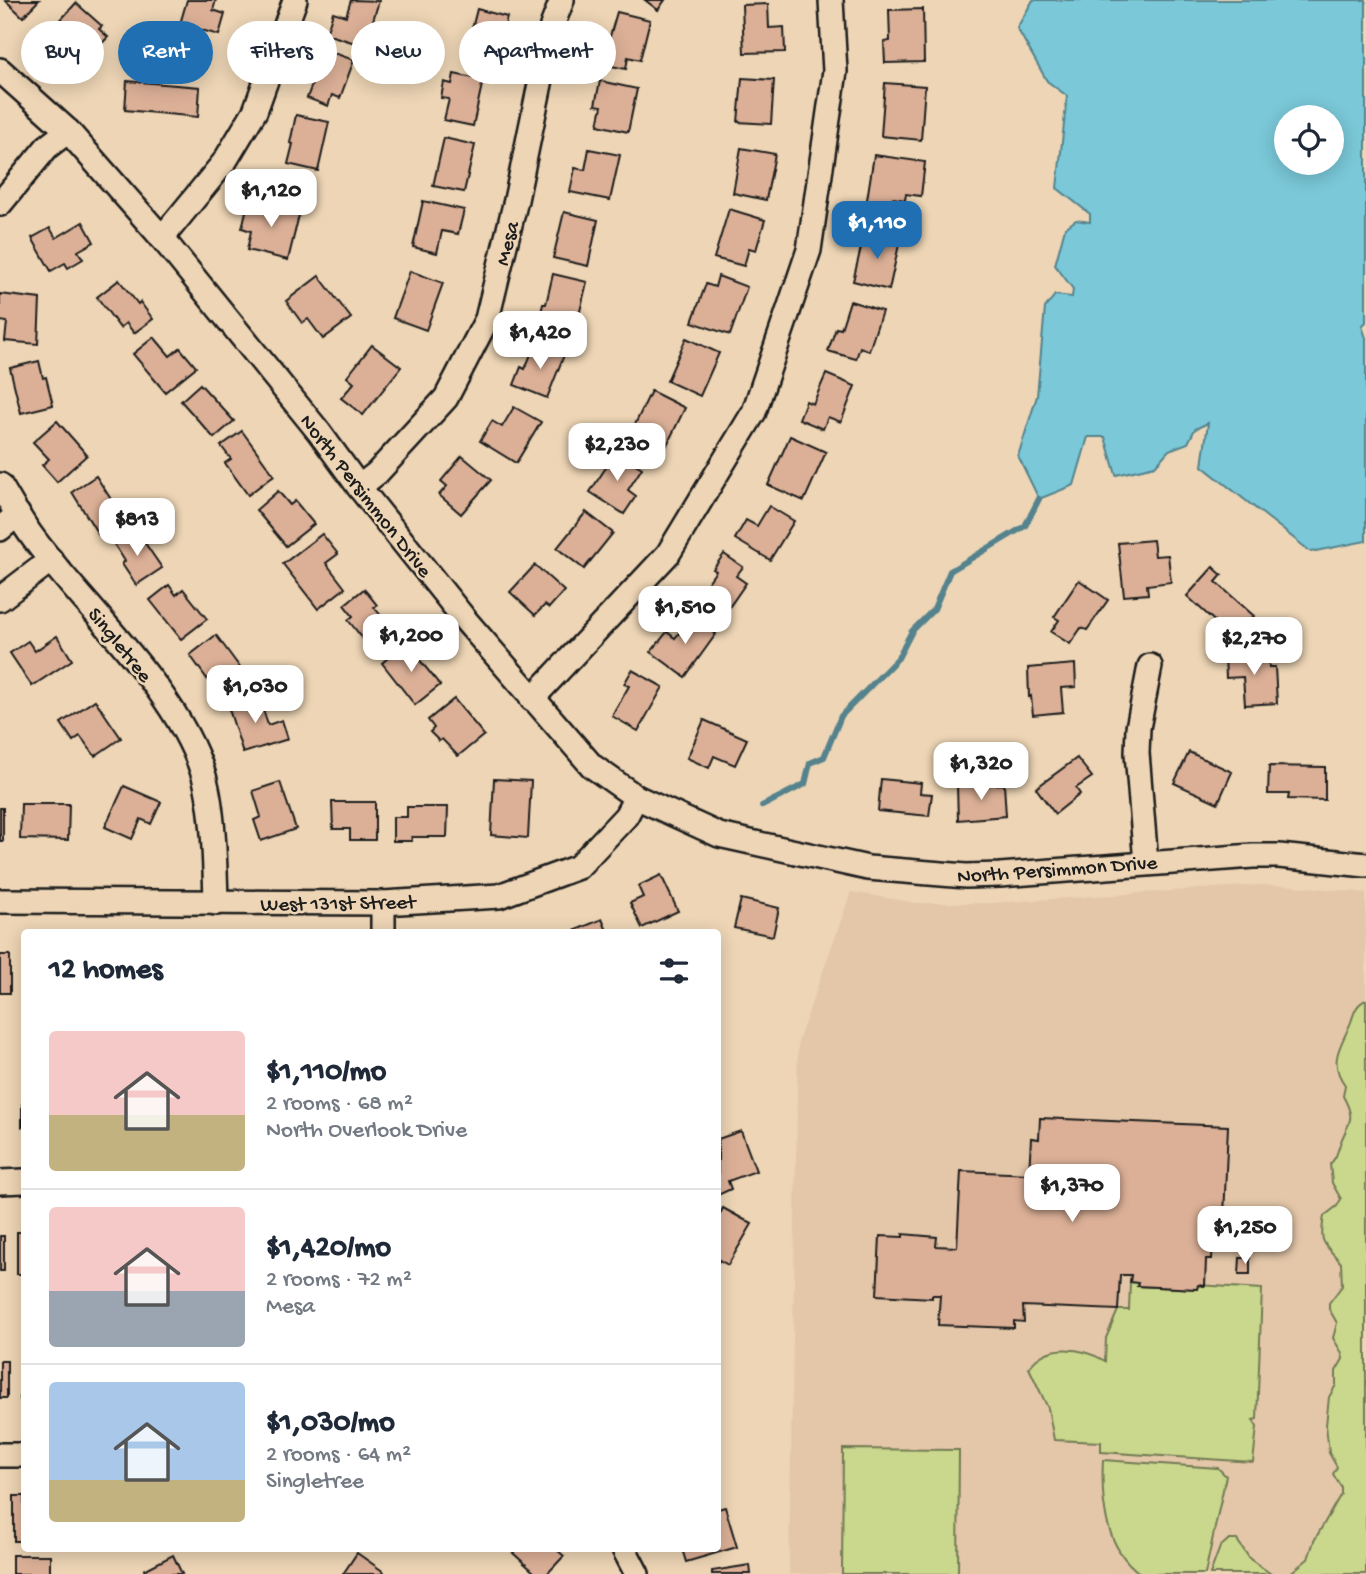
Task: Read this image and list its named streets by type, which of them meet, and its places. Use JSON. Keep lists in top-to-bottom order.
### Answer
{
  "streets": {
    "street": [
      "Mesa",
      "North Persimmon Drive",
      "Singletree",
      "West 131st Street"
    ]
  },
  "crossings": [
    ["Mesa", "North Persimmon Drive"],
    ["North Persimmon Drive", "West 131st Street"],
    ["Singletree", "West 131st Street"]
  ],
  "page": {
    "chip": [
      "Buy",
      "Rent",
      "Filters",
      "New",
      "Apartment"
    ],
    "price": [
      "$1,120",
      "$1,110",
      "$1,420",
      "$2,230",
      "$813",
      "$1,510",
      "$1,200",
      "$2,270",
      "$1,030",
      "$1,320",
      "$1,370",
      "$1,250"
    ],
    "heading": "12 homes",
    "list": [
      {
        "name": "$1,110/mo",
        "note": "2 rooms · 68 m² · North Overlook Drive"
      },
      {
        "name": "$1,420/mo",
        "note": "2 rooms · 72 m² · Mesa"
      },
      {
        "name": "$1,030/mo",
        "note": "2 rooms · 64 m² · Singletree"
      }
    ]
  }
}
